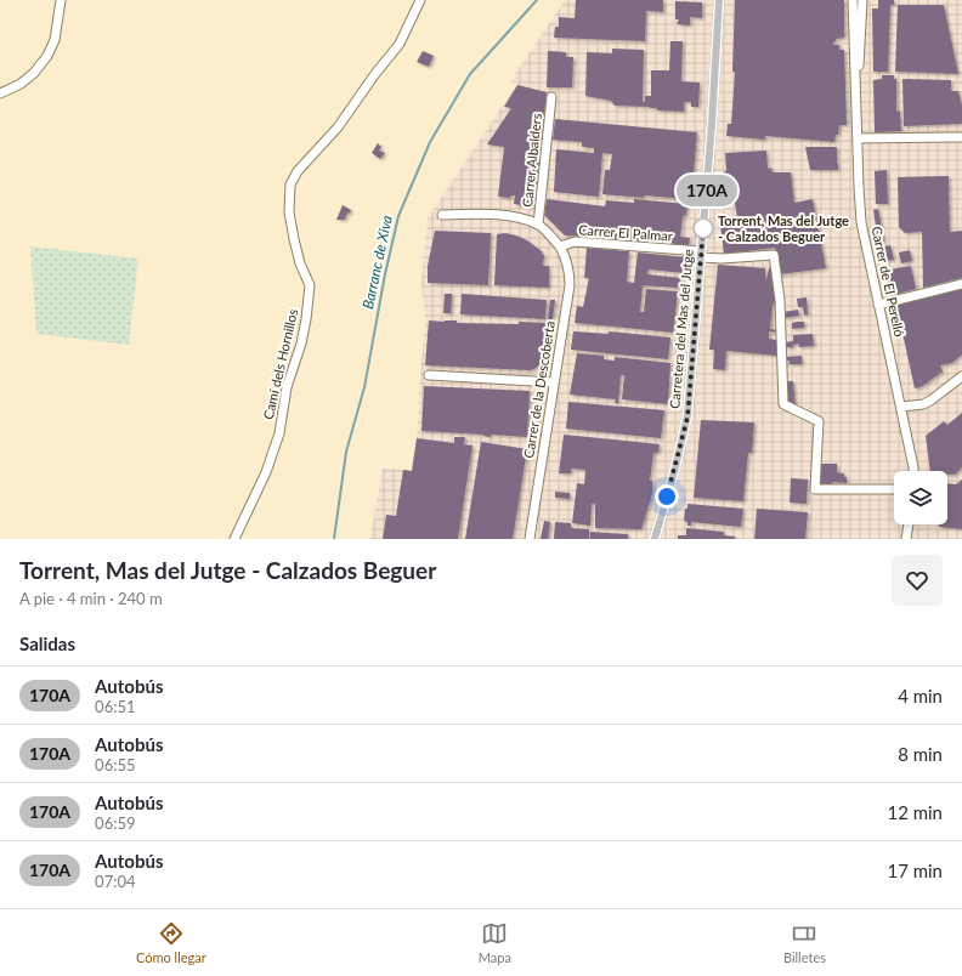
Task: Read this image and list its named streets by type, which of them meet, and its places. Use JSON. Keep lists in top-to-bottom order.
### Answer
{
  "streets": {
    "street": [
      "Carrer Albalders",
      "Carrer El Palmar",
      "Carrer de El Perelló",
      "Carretera del Mas del Jutge",
      "Camí dels Hornillos",
      "Carrer de la Descoberta"
    ]
  },
  "crossings": [
    ["Carrer El Palmar", "Carretera del Mas del Jutge"],
    ["Carrer El Palmar", "Carrer de la Descoberta"]
  ],
  "water": ["Barranc de Xiva"],
  "places": ["Torrent, Mas del Jutge - Calzados Beguer"],
  "lines": ["bus line 170A"],
  "page": {
    "on_map": "170A",
    "heading": [
      ["Torrent, Mas del Jutge - Calzados Beguer", "A pie · 4 min · 240 m"],
      "Salidas"
    ],
    "list": [
      {
        "mark": "170A",
        "name": "Autobús",
        "note": "06:51",
        "value": "4 min"
      },
      {
        "mark": "170A",
        "name": "Autobús",
        "note": "06:55",
        "value": "8 min"
      },
      {
        "mark": "170A",
        "name": "Autobús",
        "note": "06:59",
        "value": "12 min"
      },
      {
        "mark": "170A",
        "name": "Autobús",
        "note": "07:04",
        "value": "17 min"
      }
    ],
    "tabs": ["Cómo llegar", "Mapa", "Billetes"]
  }
}
